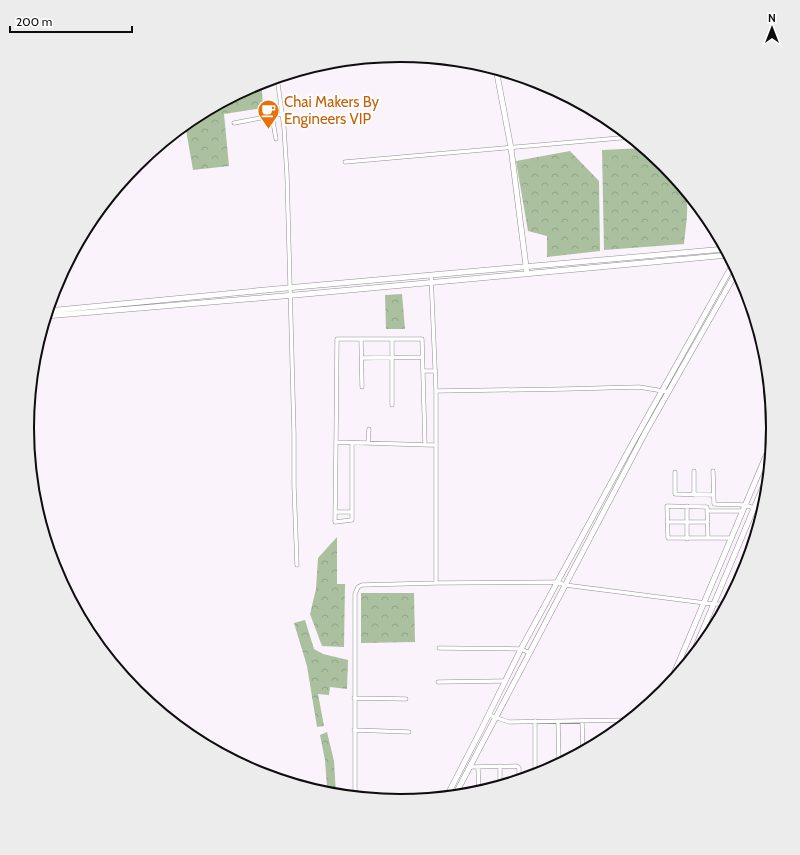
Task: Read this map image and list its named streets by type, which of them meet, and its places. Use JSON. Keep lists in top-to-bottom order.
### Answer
{
  "places": {
    "cafe": ["Chai Makers By Engineers VIP"]
  },
  "scale_bar": "200 m",
  "north": "top"
}
